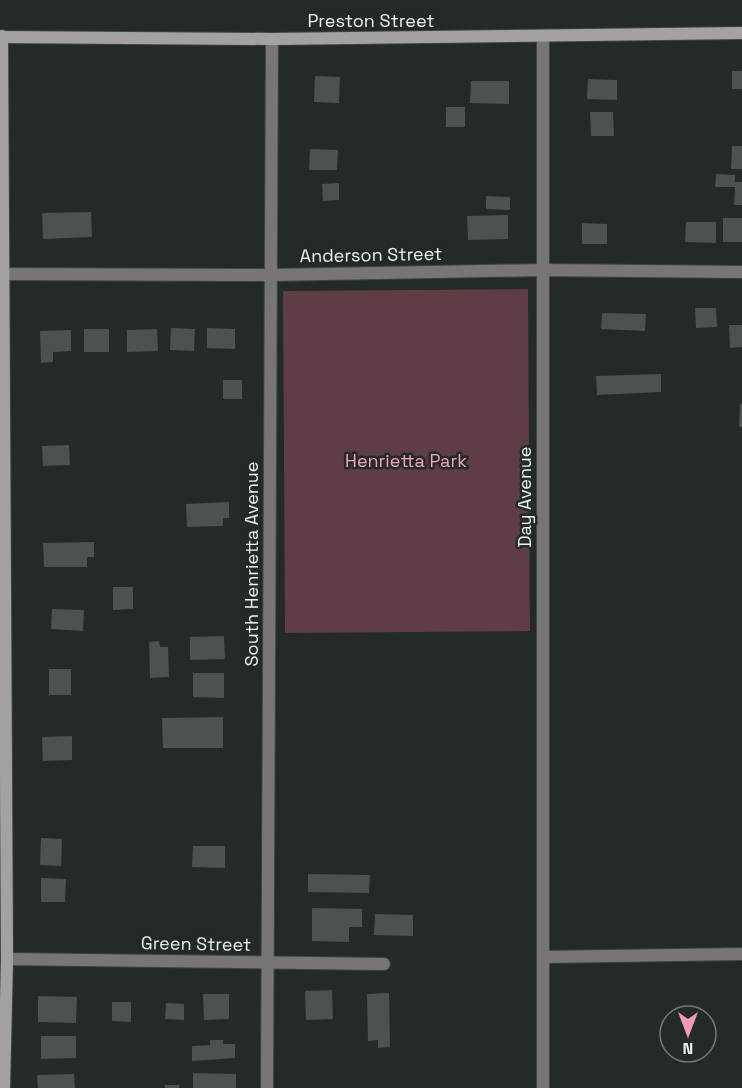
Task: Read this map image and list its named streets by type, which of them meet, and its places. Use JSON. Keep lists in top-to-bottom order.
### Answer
{
  "streets": {
    "street": [
      "Preston Street",
      "Anderson Street",
      "Day Avenue",
      "South Henrietta Avenue",
      "Green Street"
    ]
  },
  "crossings": [
    ["Preston Street", "Day Avenue"],
    ["Preston Street", "South Henrietta Avenue"],
    ["Anderson Street", "Day Avenue"],
    ["Anderson Street", "South Henrietta Avenue"],
    ["South Henrietta Avenue", "Green Street"]
  ],
  "parks": ["Henrietta Park"],
  "north": "bottom"
}
